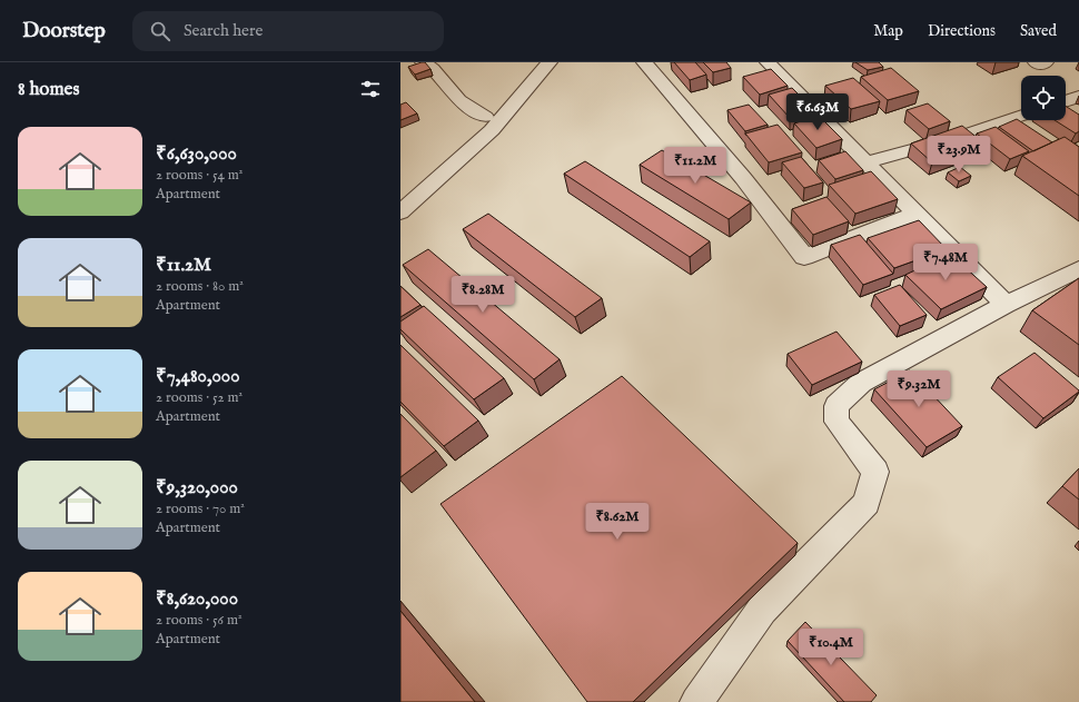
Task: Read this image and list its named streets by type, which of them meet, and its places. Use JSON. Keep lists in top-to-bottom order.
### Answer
{
  "page": {
    "header": "Doorstep",
    "search": "Search here",
    "nav": ["Map", "Directions", "Saved"],
    "heading": "8 homes",
    "price": [
      "₹6.63M",
      "₹23.9M",
      "₹11.2M",
      "₹7.48M",
      "₹8.28M",
      "₹9.32M",
      "₹8.62M",
      "₹10.4M"
    ],
    "list": [
      {
        "name": "₹6,630,000",
        "note": "2 rooms · 54 m² · Apartment"
      },
      {
        "name": "₹11.2M",
        "note": "2 rooms · 80 m² · Apartment"
      },
      {
        "name": "₹7,480,000",
        "note": "2 rooms · 52 m² · Apartment"
      },
      {
        "name": "₹9,320,000",
        "note": "2 rooms · 70 m² · Apartment"
      },
      {
        "name": "₹8,620,000",
        "note": "2 rooms · 56 m² · Apartment"
      }
    ]
  }
}
